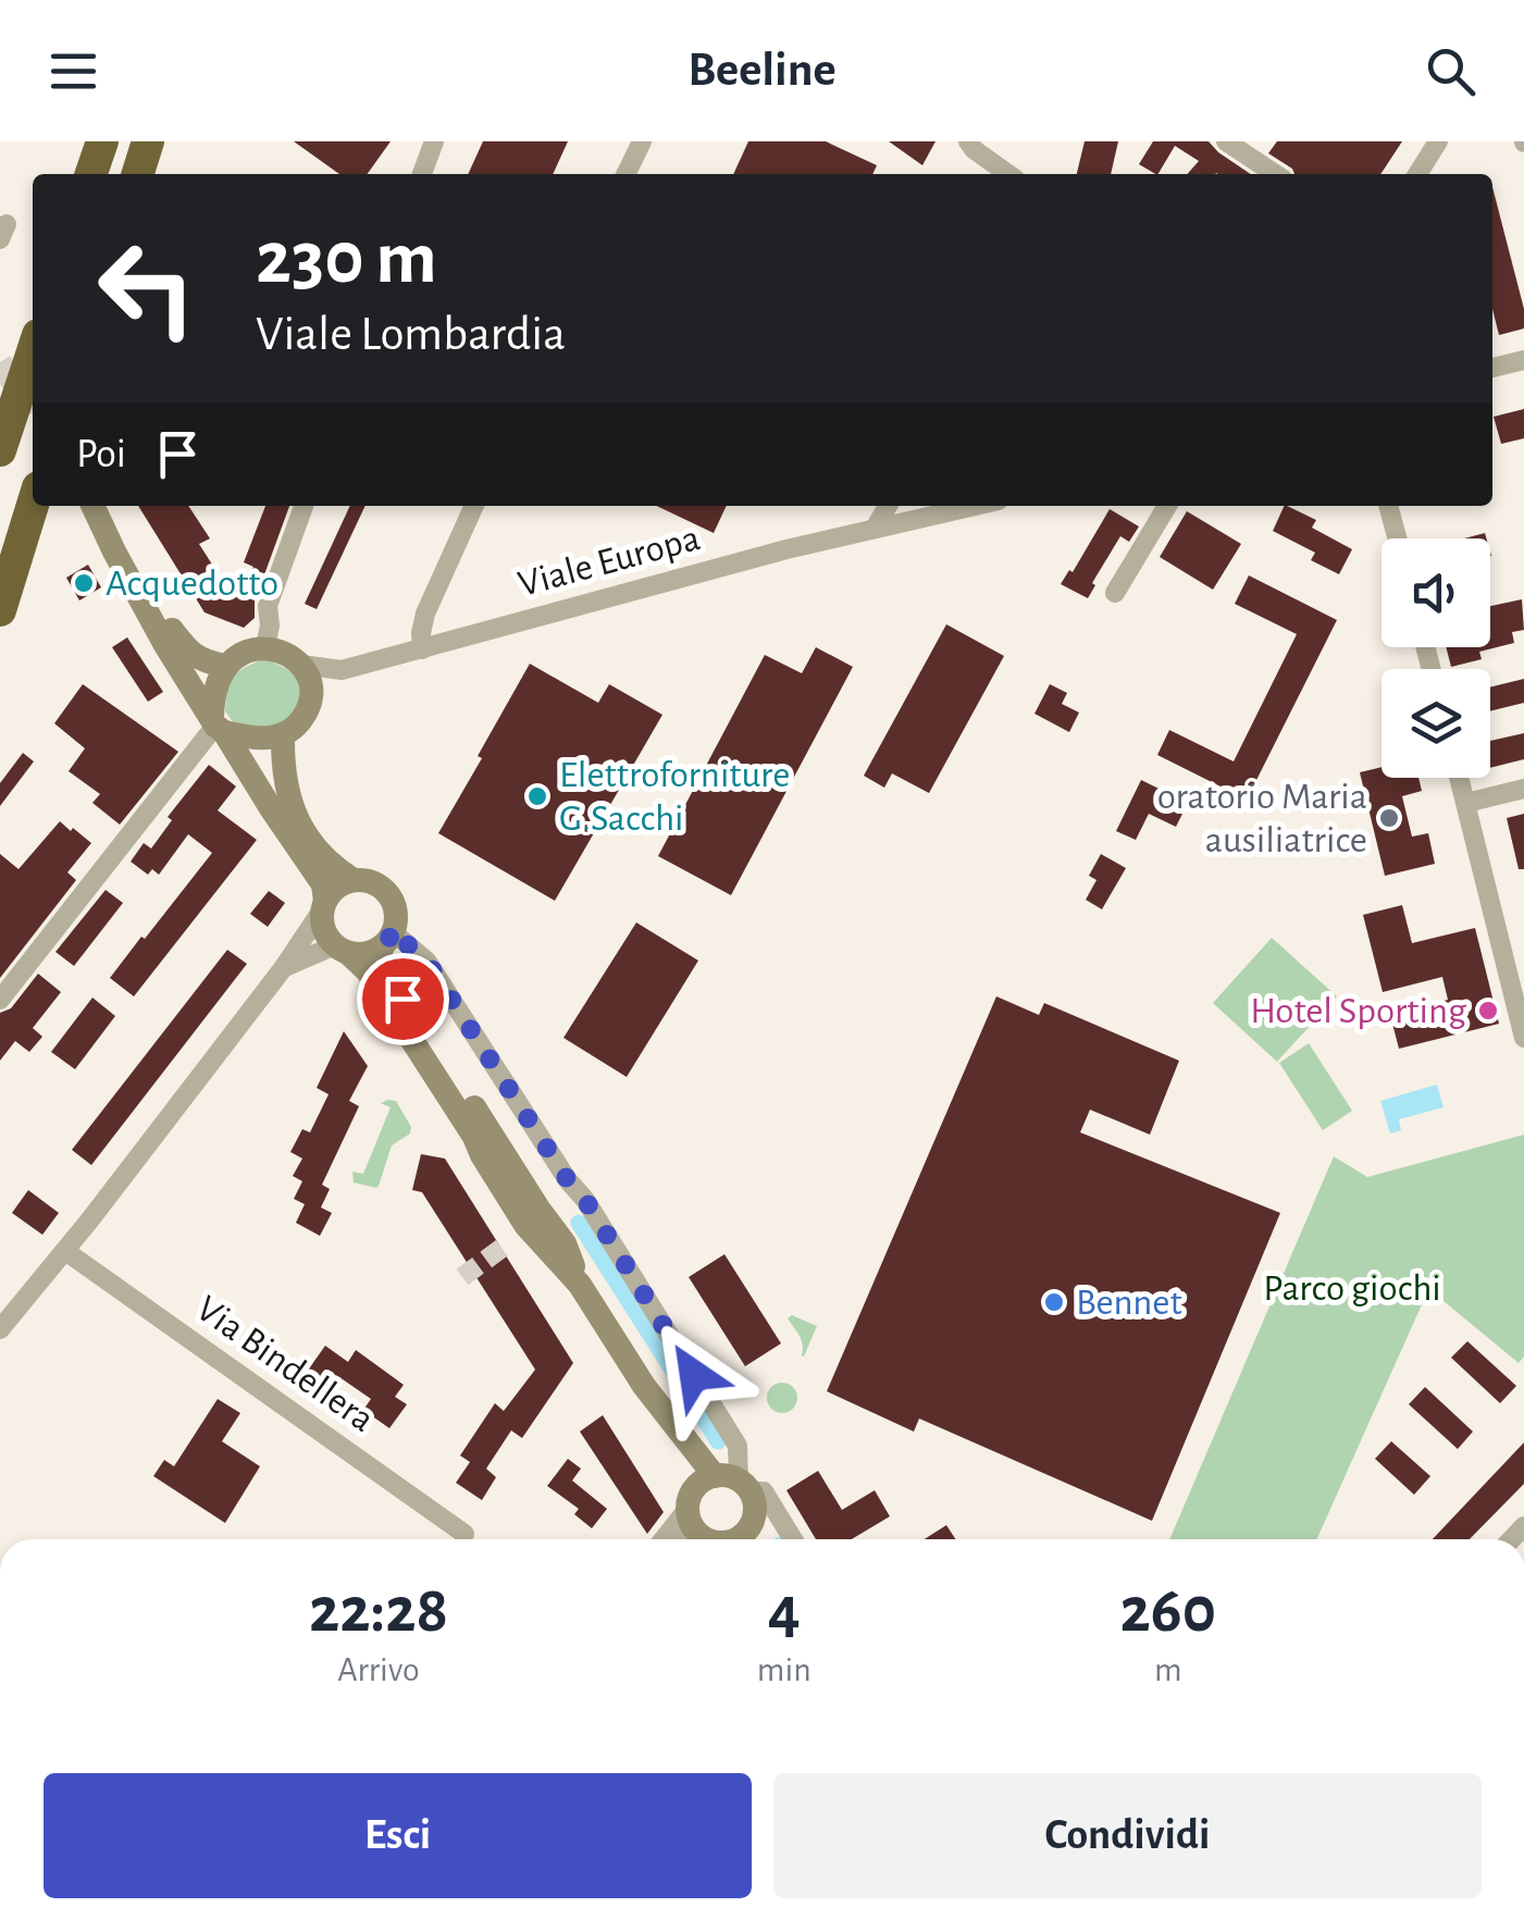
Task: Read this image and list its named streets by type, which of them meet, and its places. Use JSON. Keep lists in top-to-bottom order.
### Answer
{
  "streets": {
    "street": ["Viale Europa", "Via Bindellera"]
  },
  "parks": ["Parco giochi"],
  "places": [
    "Acquedotto",
    "Elettroforniture G.Sacchi",
    "oratorio Maria ausiliatrice",
    "Hotel Sporting",
    "Bennet"
  ],
  "page": {
    "header": "Beeline",
    "turn": ["230 m", "Viale Lombardia"],
    "then": "Poi",
    "eta": [
      "22:28",
      "Arrivo",
      "4",
      "min",
      "260",
      "m"
    ],
    "buttons": ["Esci", "Condividi"]
  }
}
